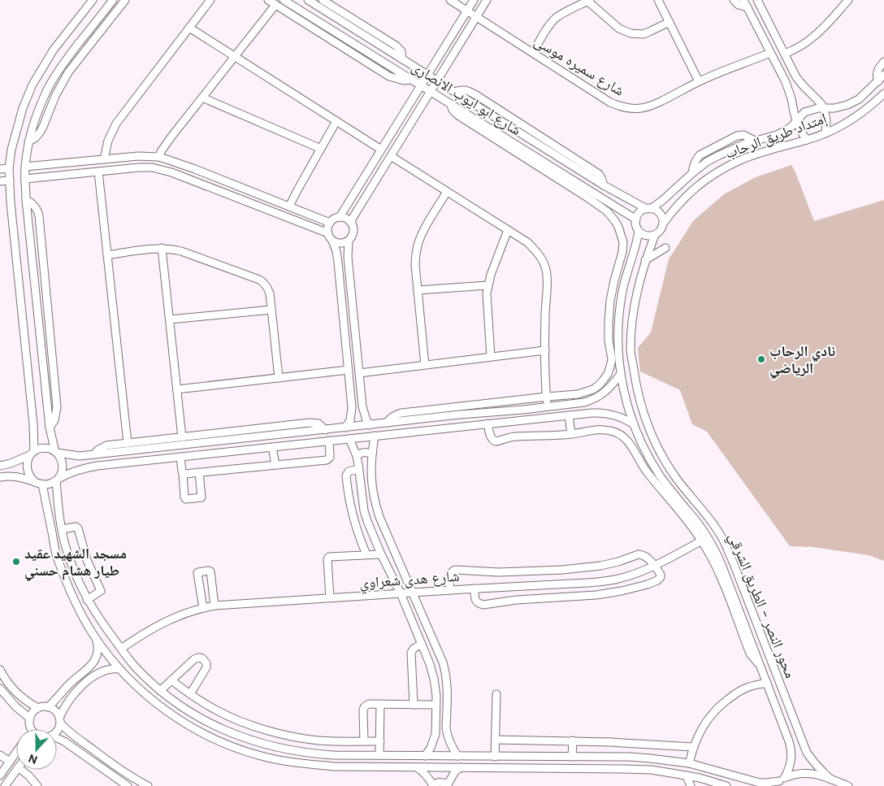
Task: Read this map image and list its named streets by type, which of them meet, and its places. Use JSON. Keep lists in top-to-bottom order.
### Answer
{
  "streets": {
    "street": [
      "شارع سميره موسى",
      "شارع ابو ايوب الانصارى",
      "إمتداد طريق الرحاب",
      "شارع هدى شعراوي",
      "محور النصر - الطريق الشرقي"
    ]
  },
  "crossings": [
    ["شارع ابو ايوب الانصارى", "إمتداد طريق الرحاب"],
    ["شارع ابو ايوب الانصارى", "محور النصر - الطريق الشرقي"],
    ["إمتداد طريق الرحاب", "محور النصر - الطريق الشرقي"]
  ],
  "places": ["نادي الرحاب الرياضي", "مسجد الشهيد عقيد طيار هشام حسني"],
  "north": "bottom"
}
